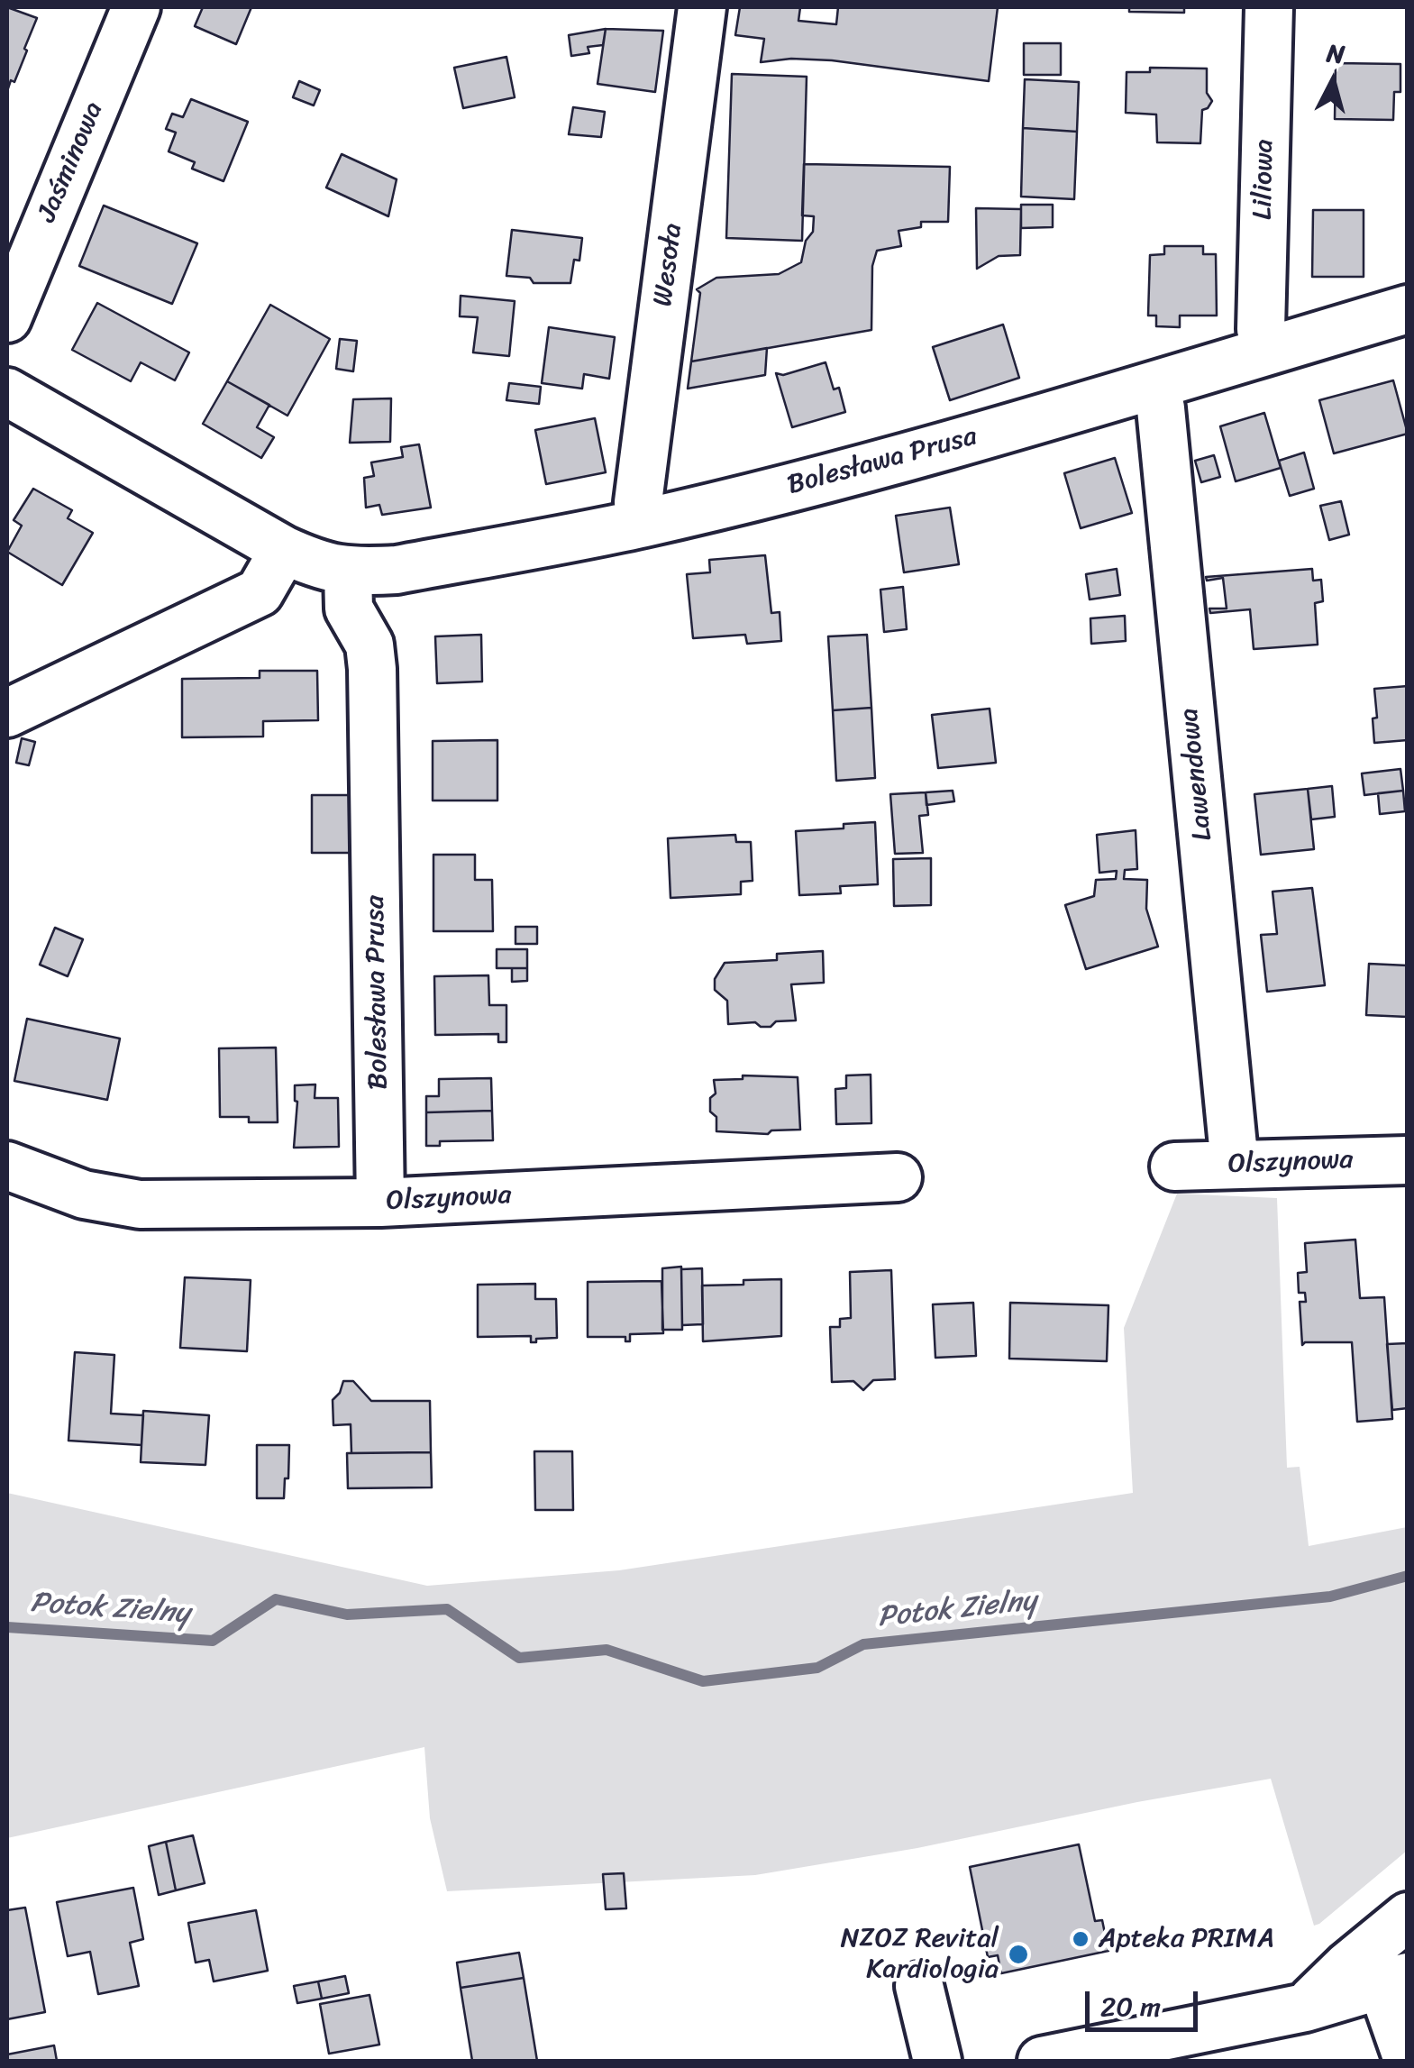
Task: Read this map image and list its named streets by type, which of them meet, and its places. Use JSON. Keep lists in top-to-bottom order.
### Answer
{
  "streets": {
    "street": [
      "Jaśminowa",
      "Liliowa",
      "Wesoła",
      "Bolesława Prusa",
      "Lawendowa",
      "Olszynowa"
    ]
  },
  "crossings": [
    ["Liliowa", "Bolesława Prusa"],
    ["Wesoła", "Bolesława Prusa"],
    ["Bolesława Prusa", "Lawendowa"],
    ["Bolesława Prusa", "Olszynowa"],
    ["Lawendowa", "Olszynowa"]
  ],
  "water": ["Potok Zielny"],
  "places": ["Apteka PRIMA", "NZOZ Revital Kardiologia"],
  "scale_bar": "20 m",
  "north": "top"
}
